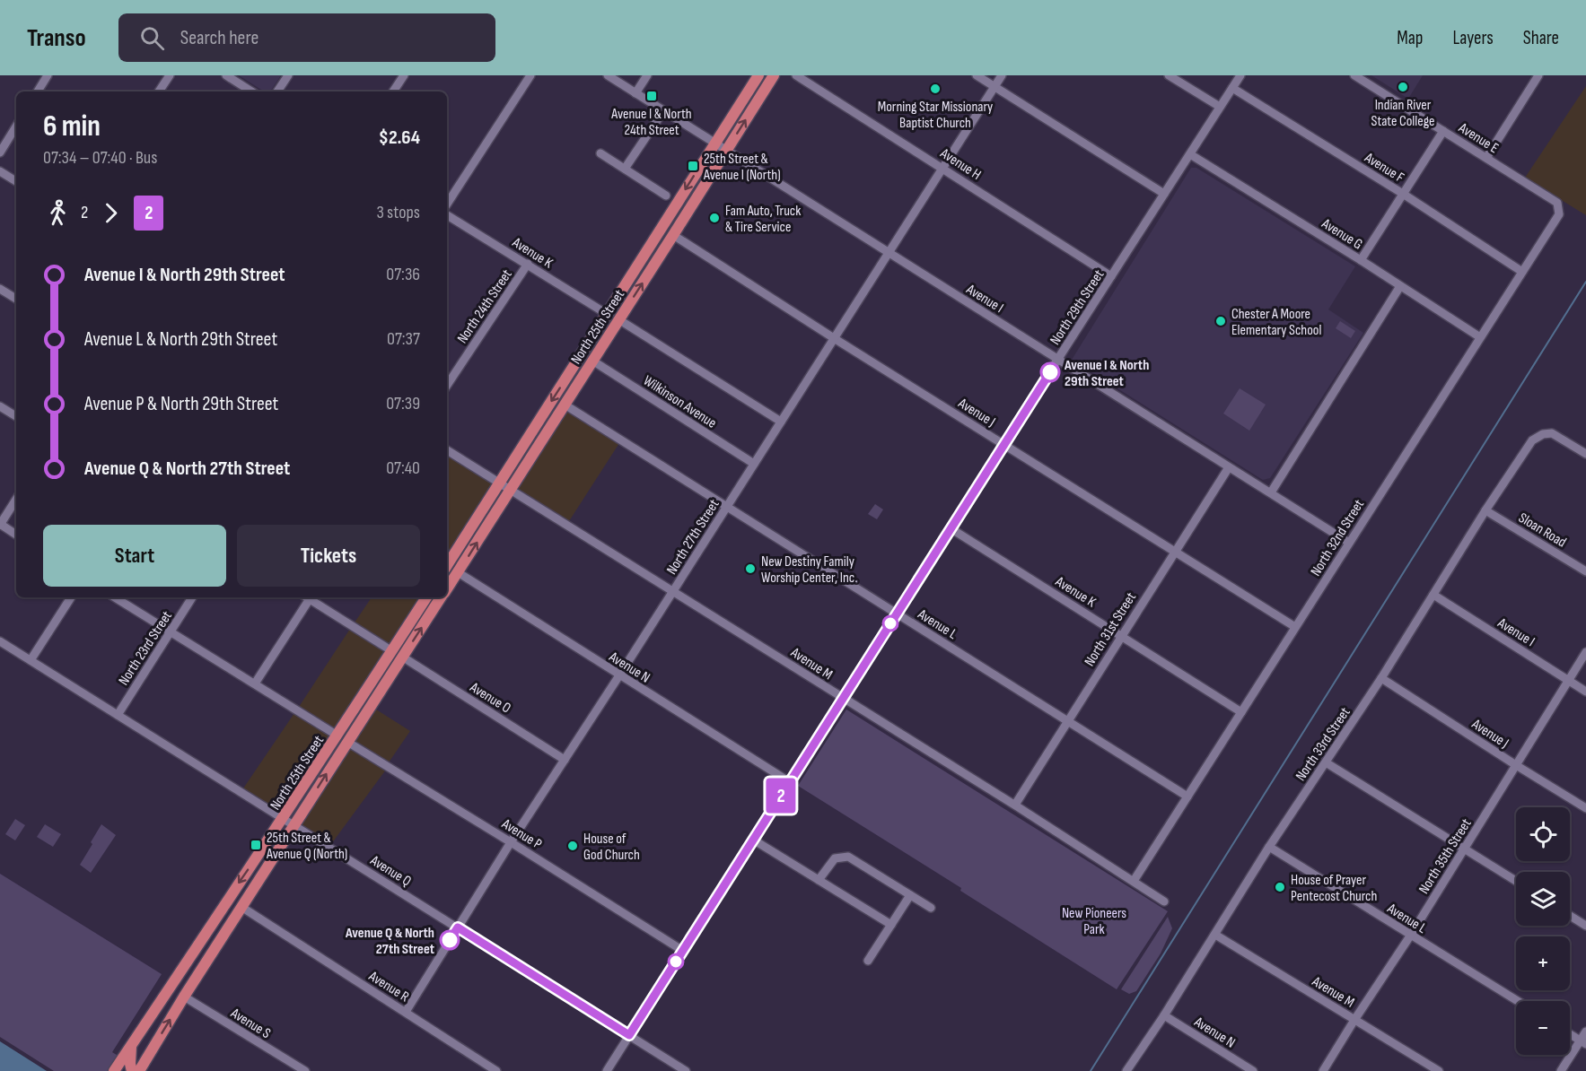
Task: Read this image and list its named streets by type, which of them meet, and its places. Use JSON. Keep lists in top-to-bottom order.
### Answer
{
  "streets": {
    "main road": ["North 25th Street"],
    "street": [
      "Avenue E",
      "Avenue H",
      "Avenue F",
      "Avenue G",
      "Avenue K",
      "Avenue I",
      "North 24th Street",
      "North 29th Street",
      "Wilkinson Avenue",
      "Avenue J",
      "Sloan Road",
      "North 27th Street",
      "North 32nd Street",
      "Avenue L",
      "North 31st Street",
      "North 23rd Street",
      "Avenue M",
      "Avenue N",
      "Avenue O",
      "North 33rd Street",
      "Avenue P",
      "North 35th Street",
      "Avenue Q",
      "Avenue R",
      "Avenue S"
    ]
  },
  "crossings": [
    ["Avenue E", "North 32nd Street"],
    ["Avenue H", "North 29th Street"],
    ["Avenue H", "North 27th Street"],
    ["Avenue F", "North 29th Street"],
    ["Avenue F", "North 32nd Street"],
    ["Avenue G", "North 29th Street"],
    ["Avenue G", "North 32nd Street"],
    ["Avenue K", "North 24th Street"],
    ["Avenue K", "North 29th Street"],
    ["Avenue K", "North 25th Street"],
    ["Avenue K", "North 32nd Street"],
    ["Avenue K", "North 31st Street"],
    ["Avenue I", "North 29th Street"],
    ["Avenue I", "North 25th Street"],
    ["Avenue I", "North 27th Street"],
    ["Avenue I", "North 32nd Street"],
    ["Avenue I", "North 31st Street"],
    ["Avenue I", "North 33rd Street"],
    ["Avenue I", "North 35th Street"],
    ["North 29th Street", "Avenue J"],
    ["North 29th Street", "Avenue L"],
    ["North 29th Street", "Avenue M"],
    ["North 29th Street", "Avenue N"],
    ["North 29th Street", "Avenue P"],
    ["North 29th Street", "Avenue Q"],
    ["North 25th Street", "Wilkinson Avenue"],
    ["North 25th Street", "Avenue J"],
    ["North 25th Street", "Avenue L"],
    ["North 25th Street", "Avenue M"],
    ["North 25th Street", "Avenue N"],
    ["North 25th Street", "Avenue O"],
    ["North 25th Street", "Avenue P"],
    ["North 25th Street", "Avenue Q"],
    ["North 25th Street", "Avenue R"],
    ["North 25th Street", "Avenue S"],
    ["Wilkinson Avenue", "North 27th Street"],
    ["Avenue J", "North 27th Street"],
    ["Avenue J", "North 32nd Street"],
    ["Avenue J", "North 31st Street"],
    ["Avenue J", "North 33rd Street"],
    ["Avenue J", "North 35th Street"],
    ["Sloan Road", "North 33rd Street"],
    ["North 27th Street", "Avenue L"],
    ["North 27th Street", "Avenue M"],
    ["North 27th Street", "Avenue N"],
    ["North 27th Street", "Avenue O"],
    ["North 27th Street", "Avenue P"],
    ["North 27th Street", "Avenue Q"],
    ["North 27th Street", "Avenue R"],
    ["North 32nd Street", "Avenue L"],
    ["North 32nd Street", "Avenue M"],
    ["Avenue L", "North 31st Street"],
    ["Avenue L", "North 33rd Street"],
    ["Avenue L", "North 35th Street"],
    ["North 31st Street", "Avenue M"],
    ["North 23rd Street", "Avenue P"],
    ["North 23rd Street", "Avenue Q"],
    ["Avenue M", "North 33rd Street"],
    ["Avenue M", "North 35th Street"],
    ["Avenue N", "North 33rd Street"]
  ],
  "parks": ["New Pioneers Park"],
  "places": {
    "other": [
      "Indian River State College",
      "Morning Star Missionary Baptist Church",
      "Fam Auto, Truck & Tire Service",
      "Chester A Moore Elementary School",
      "Avenue I & North 29th Street",
      "New Destiny Family Worship Center, Inc.",
      "House of God Church",
      "House of Prayer Pentecost Church",
      "Avenue Q & North 27th Street"
    ],
    "transit": ["Avenue I & North 24th Street", "25th Street & Avenue I (North)", "25th Street & Avenue Q (North)"]
  },
  "lines": ["bus line 2"],
  "page": {
    "header": "Transo",
    "search": "Search here",
    "nav": ["Map", "Layers", "Share"],
    "on_map": "2",
    "heading": ["6 min", "07:34 – 07:40 · Bus", "$2.64"],
    "legs": ["2", "2", "3 stops"],
    "list": [
      {
        "name": "Avenue I & North 29th Street",
        "value": "07:36"
      },
      {
        "name": "Avenue L & North 29th Street",
        "value": "07:37"
      },
      {
        "name": "Avenue P & North 29th Street",
        "value": "07:39"
      },
      {
        "name": "Avenue Q & North 27th Street",
        "value": "07:40"
      }
    ],
    "buttons": ["Start", "Tickets"],
    "map_buttons": ["+", "−"]
  }
}
